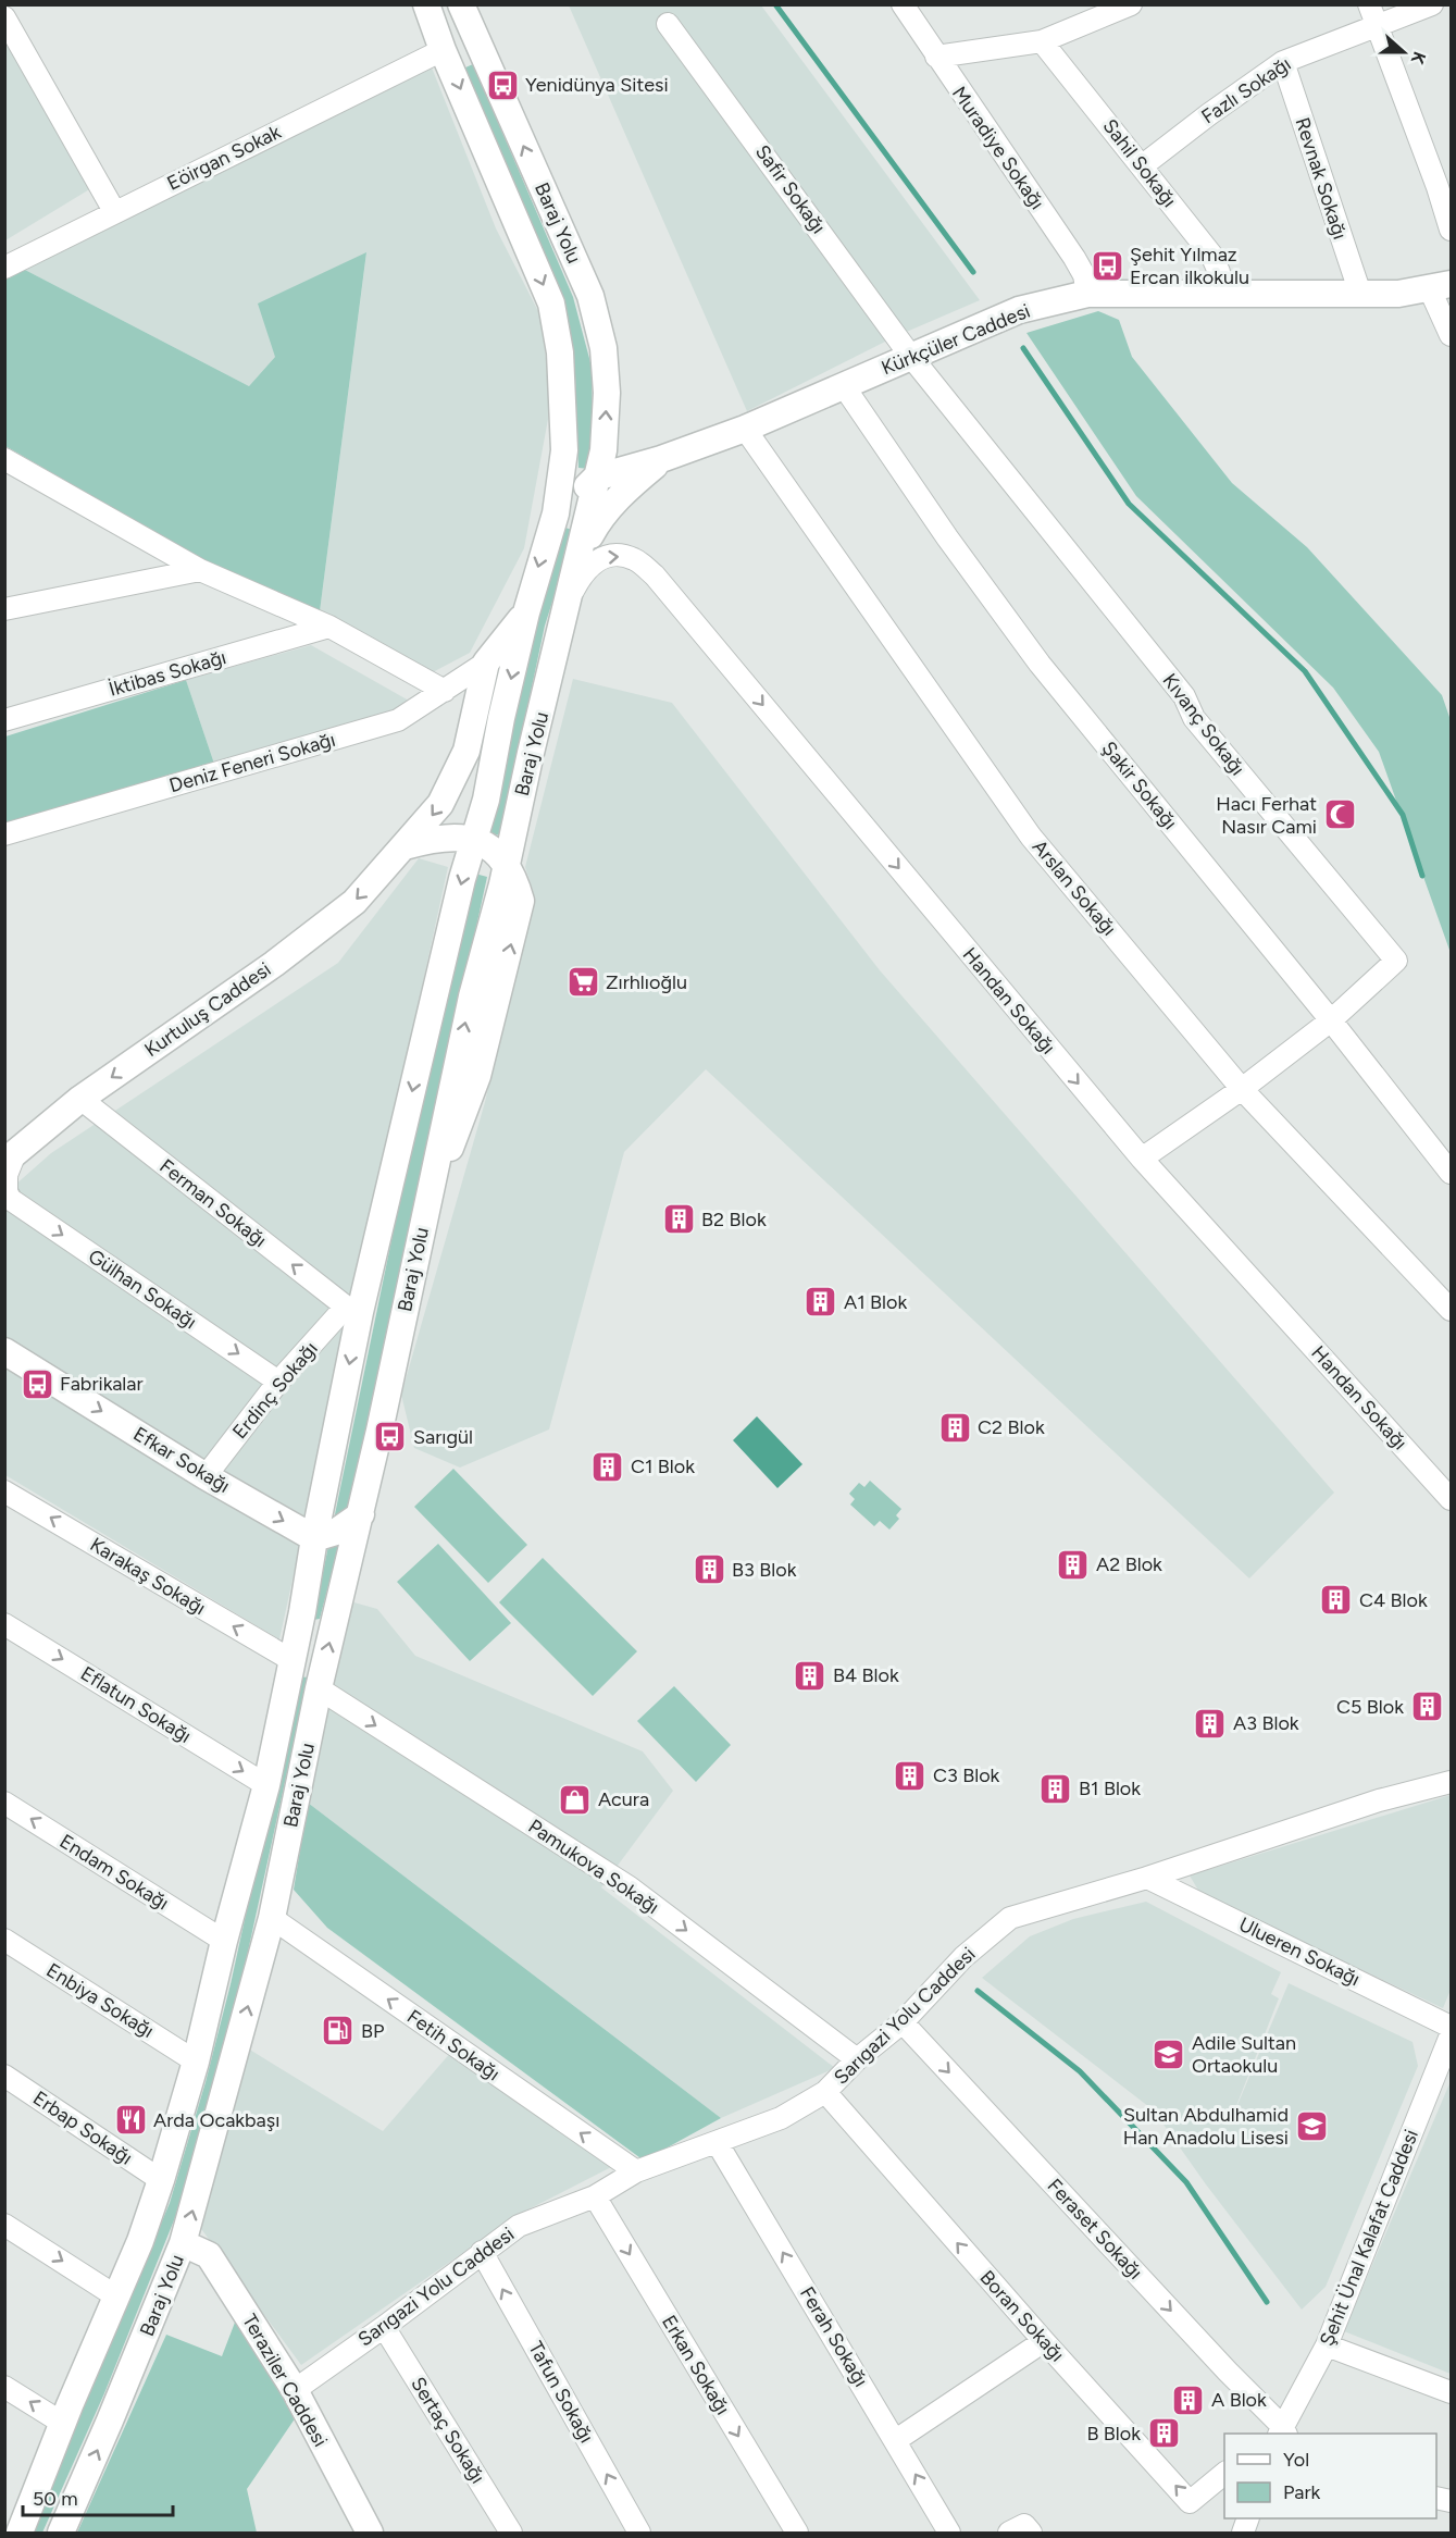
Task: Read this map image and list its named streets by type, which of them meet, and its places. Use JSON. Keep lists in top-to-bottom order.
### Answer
{
  "streets": {
    "main road": [
      "Baraj Yolu",
      "Kürkçüler Caddesi",
      "Kurtuluş Caddesi",
      "Efkar Sokağı",
      "Teraziler Caddesi"
    ],
    "street": [
      "Fazlı Sokağı",
      "Muradiye Sokağı",
      "Eöirgan Sokak",
      "Sahil Sokağı",
      "Revnak Sokağı",
      "Safir Sokağı",
      "İktibas Sokağı",
      "Kıvanç Sokağı",
      "Deniz Feneri Sokağı",
      "Şakir Sokağı",
      "Arslan Sokağı",
      "Handan Sokağı",
      "Ferman Sokağı",
      "Gülhan Sokağı",
      "Erdinç Sokağı",
      "Karakaş Sokağı",
      "Eflatun Sokağı",
      "Pamukova Sokağı",
      "Endam Sokağı",
      "Ulueren Sokağı",
      "Enbiya Sokağı",
      "Sarıgazi Yolu Caddesi",
      "Fetih Sokağı",
      "Erbap Sokağı",
      "Feraset Sokağı",
      "Şehit Ünal Kalafat Caddesi",
      "Boran Sokağı",
      "Ferah Sokağı",
      "Erkan Sokağı",
      "Tafun Sokağı",
      "Sertaç Sokağı"
    ]
  },
  "crossings": [
    ["Fazlı Sokağı", "Sahil Sokağı"],
    ["Fazlı Sokağı", "Revnak Sokağı"],
    ["Muradiye Sokağı", "Kürkçüler Caddesi"],
    ["Eöirgan Sokak", "Baraj Yolu"],
    ["Sahil Sokağı", "Kürkçüler Caddesi"],
    ["Revnak Sokağı", "Kürkçüler Caddesi"],
    ["Safir Sokağı", "Kürkçüler Caddesi"],
    ["Safir Sokağı", "Kıvanç Sokağı"],
    ["Baraj Yolu", "Kürkçüler Caddesi"],
    ["Baraj Yolu", "Handan Sokağı"],
    ["Baraj Yolu", "Ferman Sokağı"],
    ["Baraj Yolu", "Erdinç Sokağı"],
    ["Baraj Yolu", "Efkar Sokağı"],
    ["Baraj Yolu", "Karakaş Sokağı"],
    ["Baraj Yolu", "Eflatun Sokağı"],
    ["Baraj Yolu", "Pamukova Sokağı"],
    ["Baraj Yolu", "Endam Sokağı"],
    ["Baraj Yolu", "Enbiya Sokağı"],
    ["Baraj Yolu", "Fetih Sokağı"],
    ["Baraj Yolu", "Erbap Sokağı"],
    ["Baraj Yolu", "Teraziler Caddesi"],
    ["Kürkçüler Caddesi", "Kıvanç Sokağı"],
    ["Kürkçüler Caddesi", "Şakir Sokağı"],
    ["Kürkçüler Caddesi", "Arslan Sokağı"],
    ["Kıvanç Sokağı", "Şakir Sokağı"],
    ["Kıvanç Sokağı", "Arslan Sokağı"],
    ["Kıvanç Sokağı", "Handan Sokağı"],
    ["Kurtuluş Caddesi", "Ferman Sokağı"],
    ["Ferman Sokağı", "Erdinç Sokağı"],
    ["Gülhan Sokağı", "Erdinç Sokağı"],
    ["Erdinç Sokağı", "Efkar Sokağı"],
    ["Pamukova Sokağı", "Sarıgazi Yolu Caddesi"],
    ["Ulueren Sokağı", "Sarıgazi Yolu Caddesi"],
    ["Sarıgazi Yolu Caddesi", "Fetih Sokağı"],
    ["Sarıgazi Yolu Caddesi", "Feraset Sokağı"],
    ["Sarıgazi Yolu Caddesi", "Boran Sokağı"],
    ["Sarıgazi Yolu Caddesi", "Ferah Sokağı"],
    ["Sarıgazi Yolu Caddesi", "Erkan Sokağı"],
    ["Sarıgazi Yolu Caddesi", "Teraziler Caddesi"],
    ["Sarıgazi Yolu Caddesi", "Tafun Sokağı"],
    ["Sarıgazi Yolu Caddesi", "Sertaç Sokağı"],
    ["Feraset Sokağı", "Şehit Ünal Kalafat Caddesi"]
  ],
  "one_way": [
    "Handan Sokağı",
    "Kurtuluş Caddesi",
    "Ferman Sokağı",
    "Gülhan Sokağı",
    "Efkar Sokağı",
    "Karakaş Sokağı",
    "Eflatun Sokağı",
    "Pamukova Sokağı",
    "Endam Sokağı",
    "Fetih Sokağı",
    "Feraset Sokağı",
    "Boran Sokağı",
    "Ferah Sokağı",
    "Erkan Sokağı",
    "Tafun Sokağı"
  ],
  "places": {
    "bus stop": [
      "Yenidünya Sitesi",
      "Şehit Yılmaz Ercan ilkokulu",
      "Fabrikalar",
      "Sarıgül"
    ],
    "mosque": ["Hacı Ferhat Nasır Cami"],
    "supermarket": ["Zırhlıoğlu"],
    "building": [
      "B2 Blok",
      "A1 Blok",
      "C2 Blok",
      "C1 Blok",
      "A2 Blok",
      "B3 Blok",
      "C4 Blok",
      "B4 Blok",
      "C5 Blok",
      "A3 Blok",
      "C3 Blok",
      "B1 Blok",
      "A Blok",
      "B Blok"
    ],
    "shop": ["Acura"],
    "fuel station": ["BP"],
    "school or university": ["Adile Sultan Ortaokulu", "Sultan Abdulhamid Han Anadolu Lisesi"],
    "restaurant": ["Arda Ocakbaşı"]
  },
  "legend": ["Yol", "Park"],
  "scale_bar": "50 m",
  "north": "right"
}
